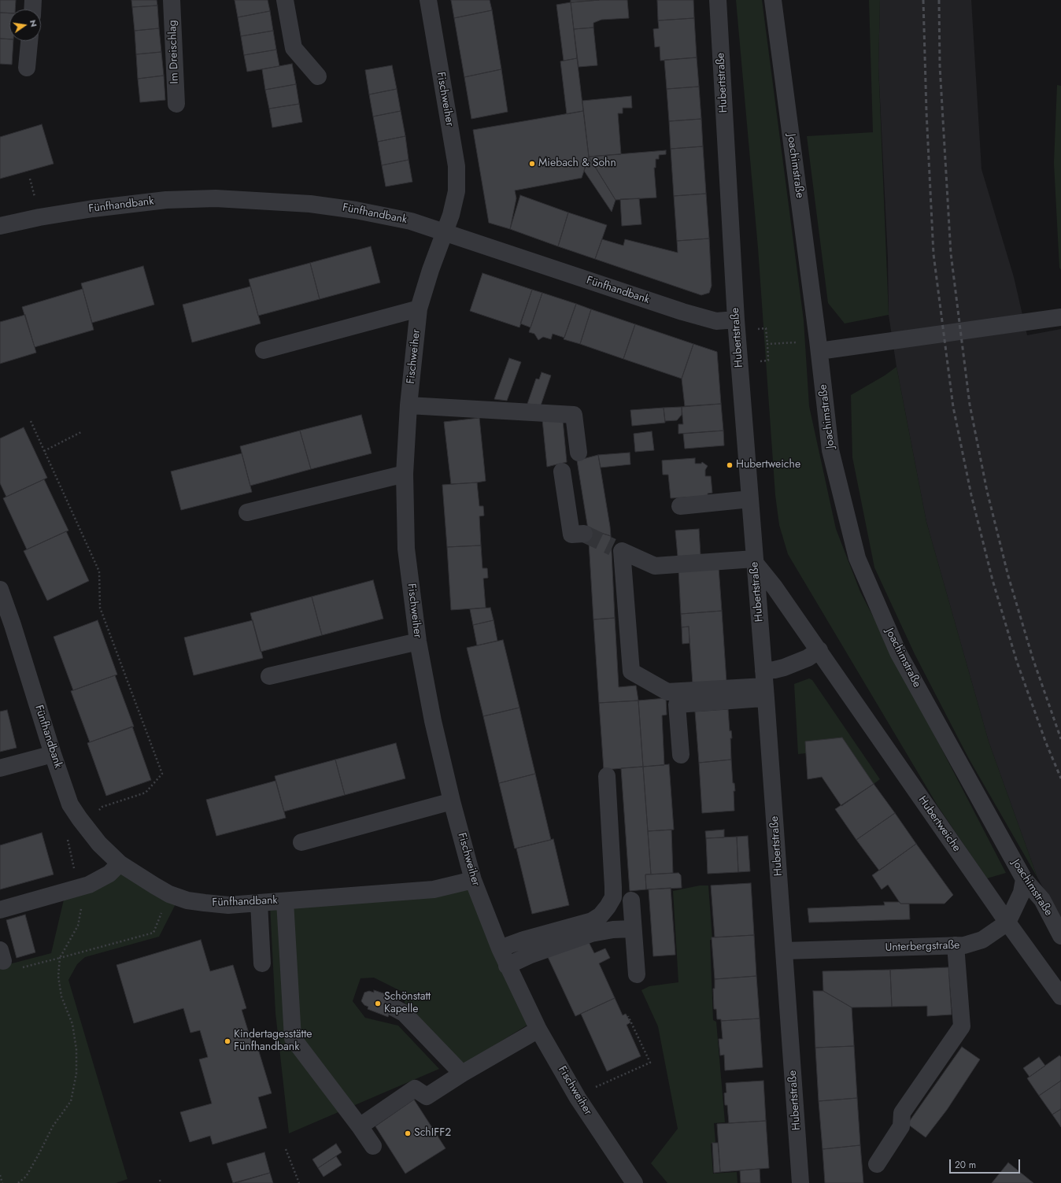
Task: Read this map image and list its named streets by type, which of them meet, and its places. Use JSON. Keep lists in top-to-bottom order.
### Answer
{
  "streets": {
    "street": [
      "Im Dreischlag",
      "Hubertstraße",
      "Fischweiher",
      "Joachimstraße",
      "Fünfhandbank",
      "Hubertweiche",
      "Unterbergstraße"
    ]
  },
  "crossings": [
    ["Hubertstraße", "Fünfhandbank"],
    ["Hubertstraße", "Hubertweiche"],
    ["Hubertstraße", "Unterbergstraße"],
    ["Fischweiher", "Fünfhandbank"],
    ["Hubertweiche", "Unterbergstraße"]
  ],
  "places": [
    "Miebach & Sohn",
    "Hubertweiche",
    "Schönstatt Kapelle",
    "Kindertagesstätte Fünfhandbank",
    "SchIFF2"
  ],
  "scale_bar": "20 m",
  "north": "right"
}
